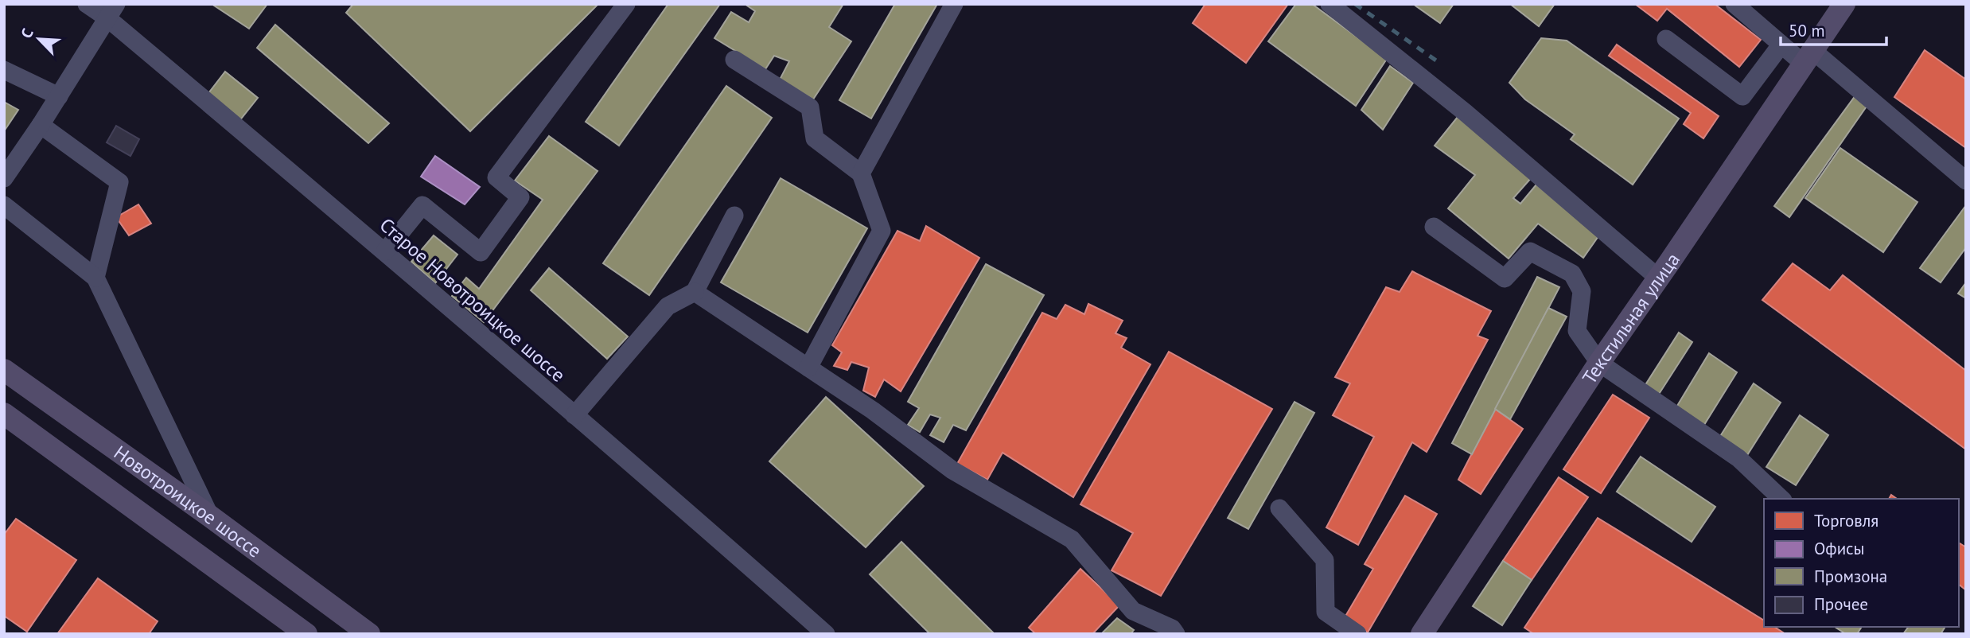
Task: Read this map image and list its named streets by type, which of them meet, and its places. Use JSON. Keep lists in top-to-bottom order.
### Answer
{
  "streets": {
    "main road": ["Текстильная улица", "Новотроицкое шоссе"],
    "street": ["Старое Новотроицкое шоссе"]
  },
  "legend": [
    "Торговля",
    "Офисы",
    "Промзона",
    "Прочее"
  ],
  "scale_bar": "50 m",
  "north": "top left"
}
